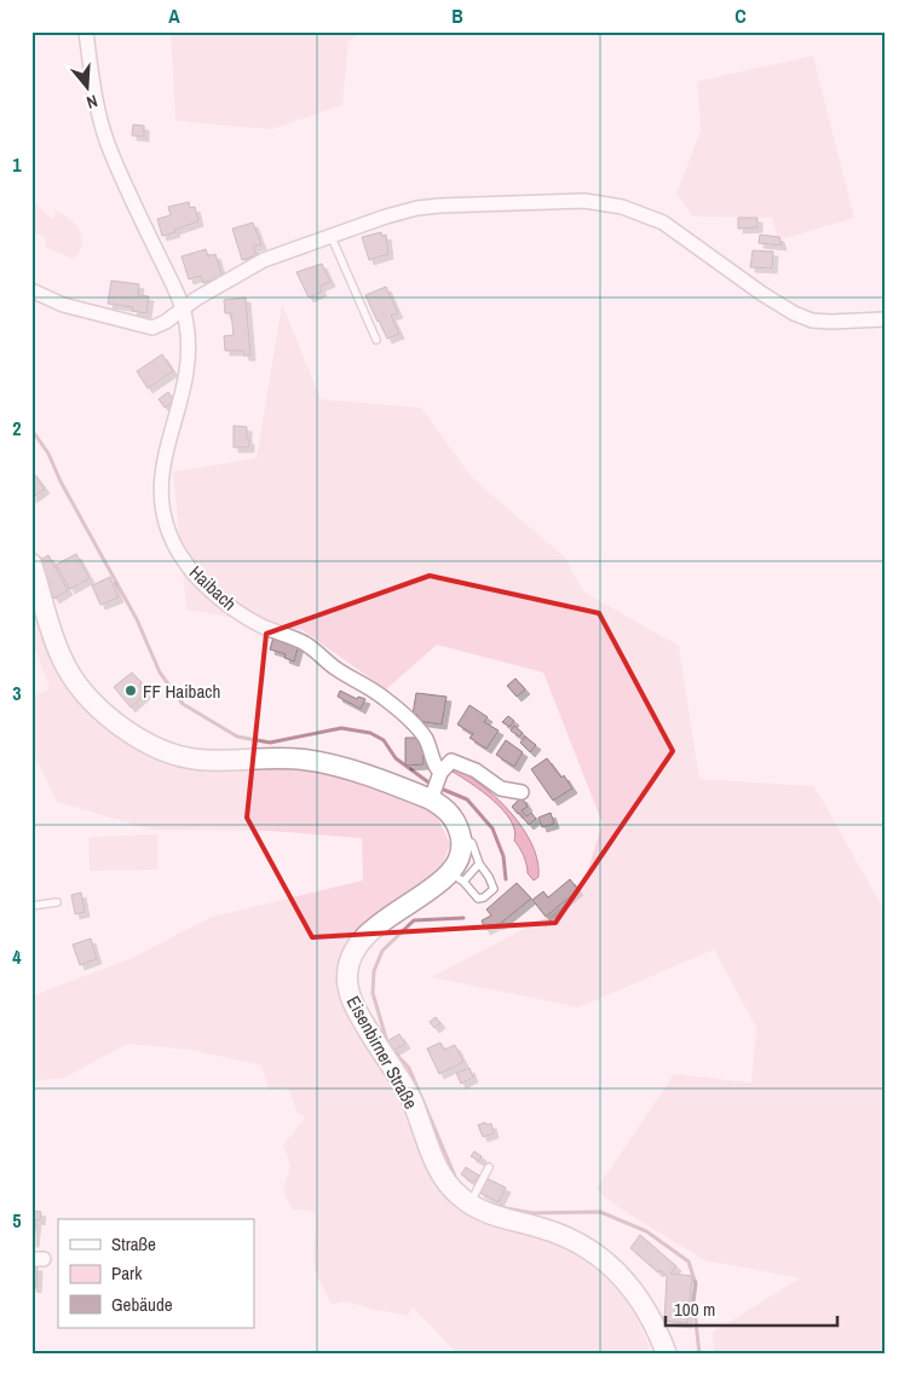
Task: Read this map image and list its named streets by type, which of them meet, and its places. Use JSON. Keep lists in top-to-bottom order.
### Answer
{
  "streets": {
    "main road": ["Eisenbirner Straße"],
    "street": ["Haibach"]
  },
  "places": ["FF Haibach"],
  "legend": ["Straße", "Park", "Gebäude"],
  "scale_bar": "100 m",
  "north": "bottom",
  "grid": {
    "columns": ["A", "B", "C"],
    "rows": [
      "1",
      "2",
      "3",
      "4",
      "5"
    ]
  }
}
